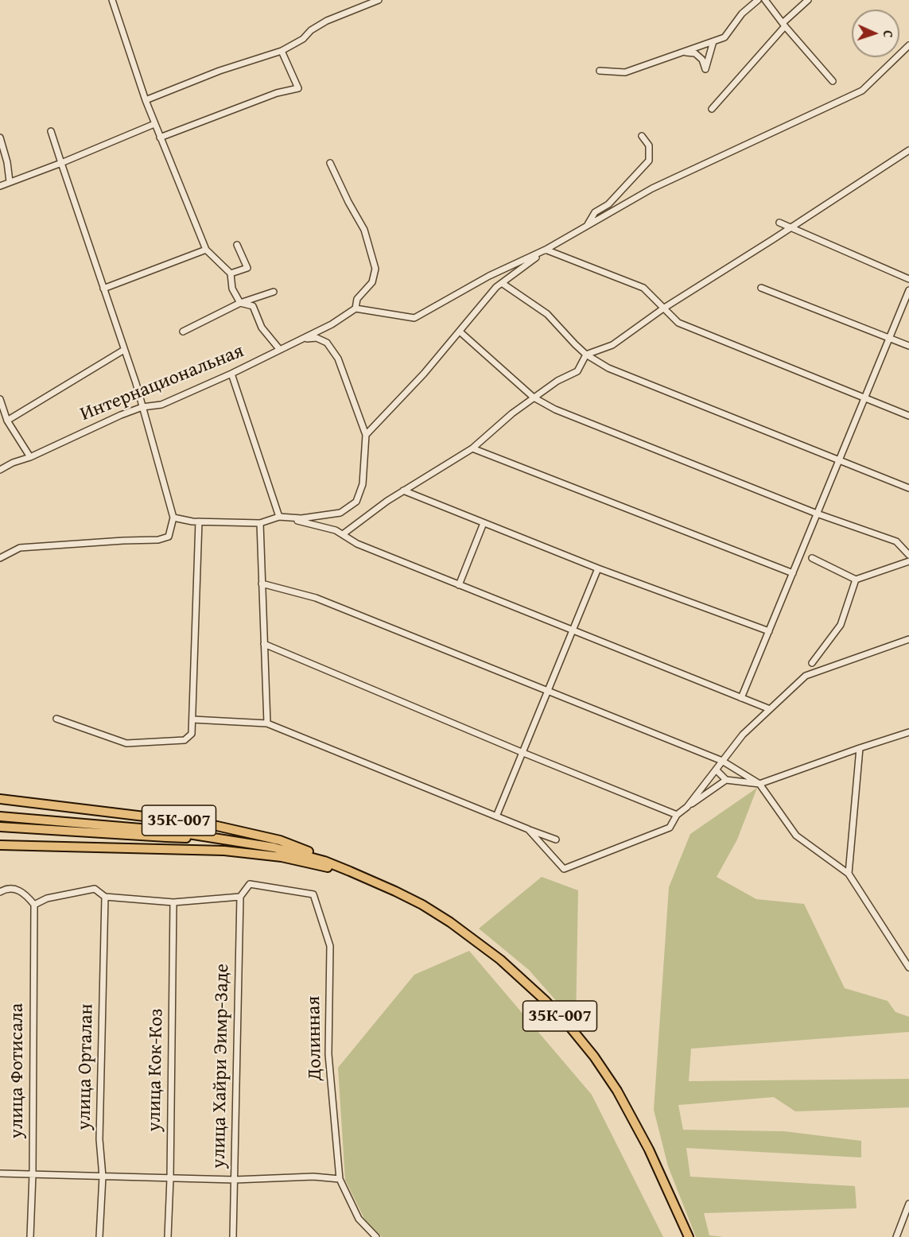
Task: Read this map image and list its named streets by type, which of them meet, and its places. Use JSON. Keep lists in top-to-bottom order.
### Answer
{
  "streets": {
    "main road": ["35К-007"],
    "street": [
      "Интернациональная",
      "Долинная",
      "улица Хайри Эимр-Заде",
      "улица Орталан",
      "улица Кок-Коз",
      "улица Фотисала"
    ]
  },
  "crossings": [
    ["Долинная", "улица Хайри Эимр-Заде"]
  ],
  "north": "right"
}
